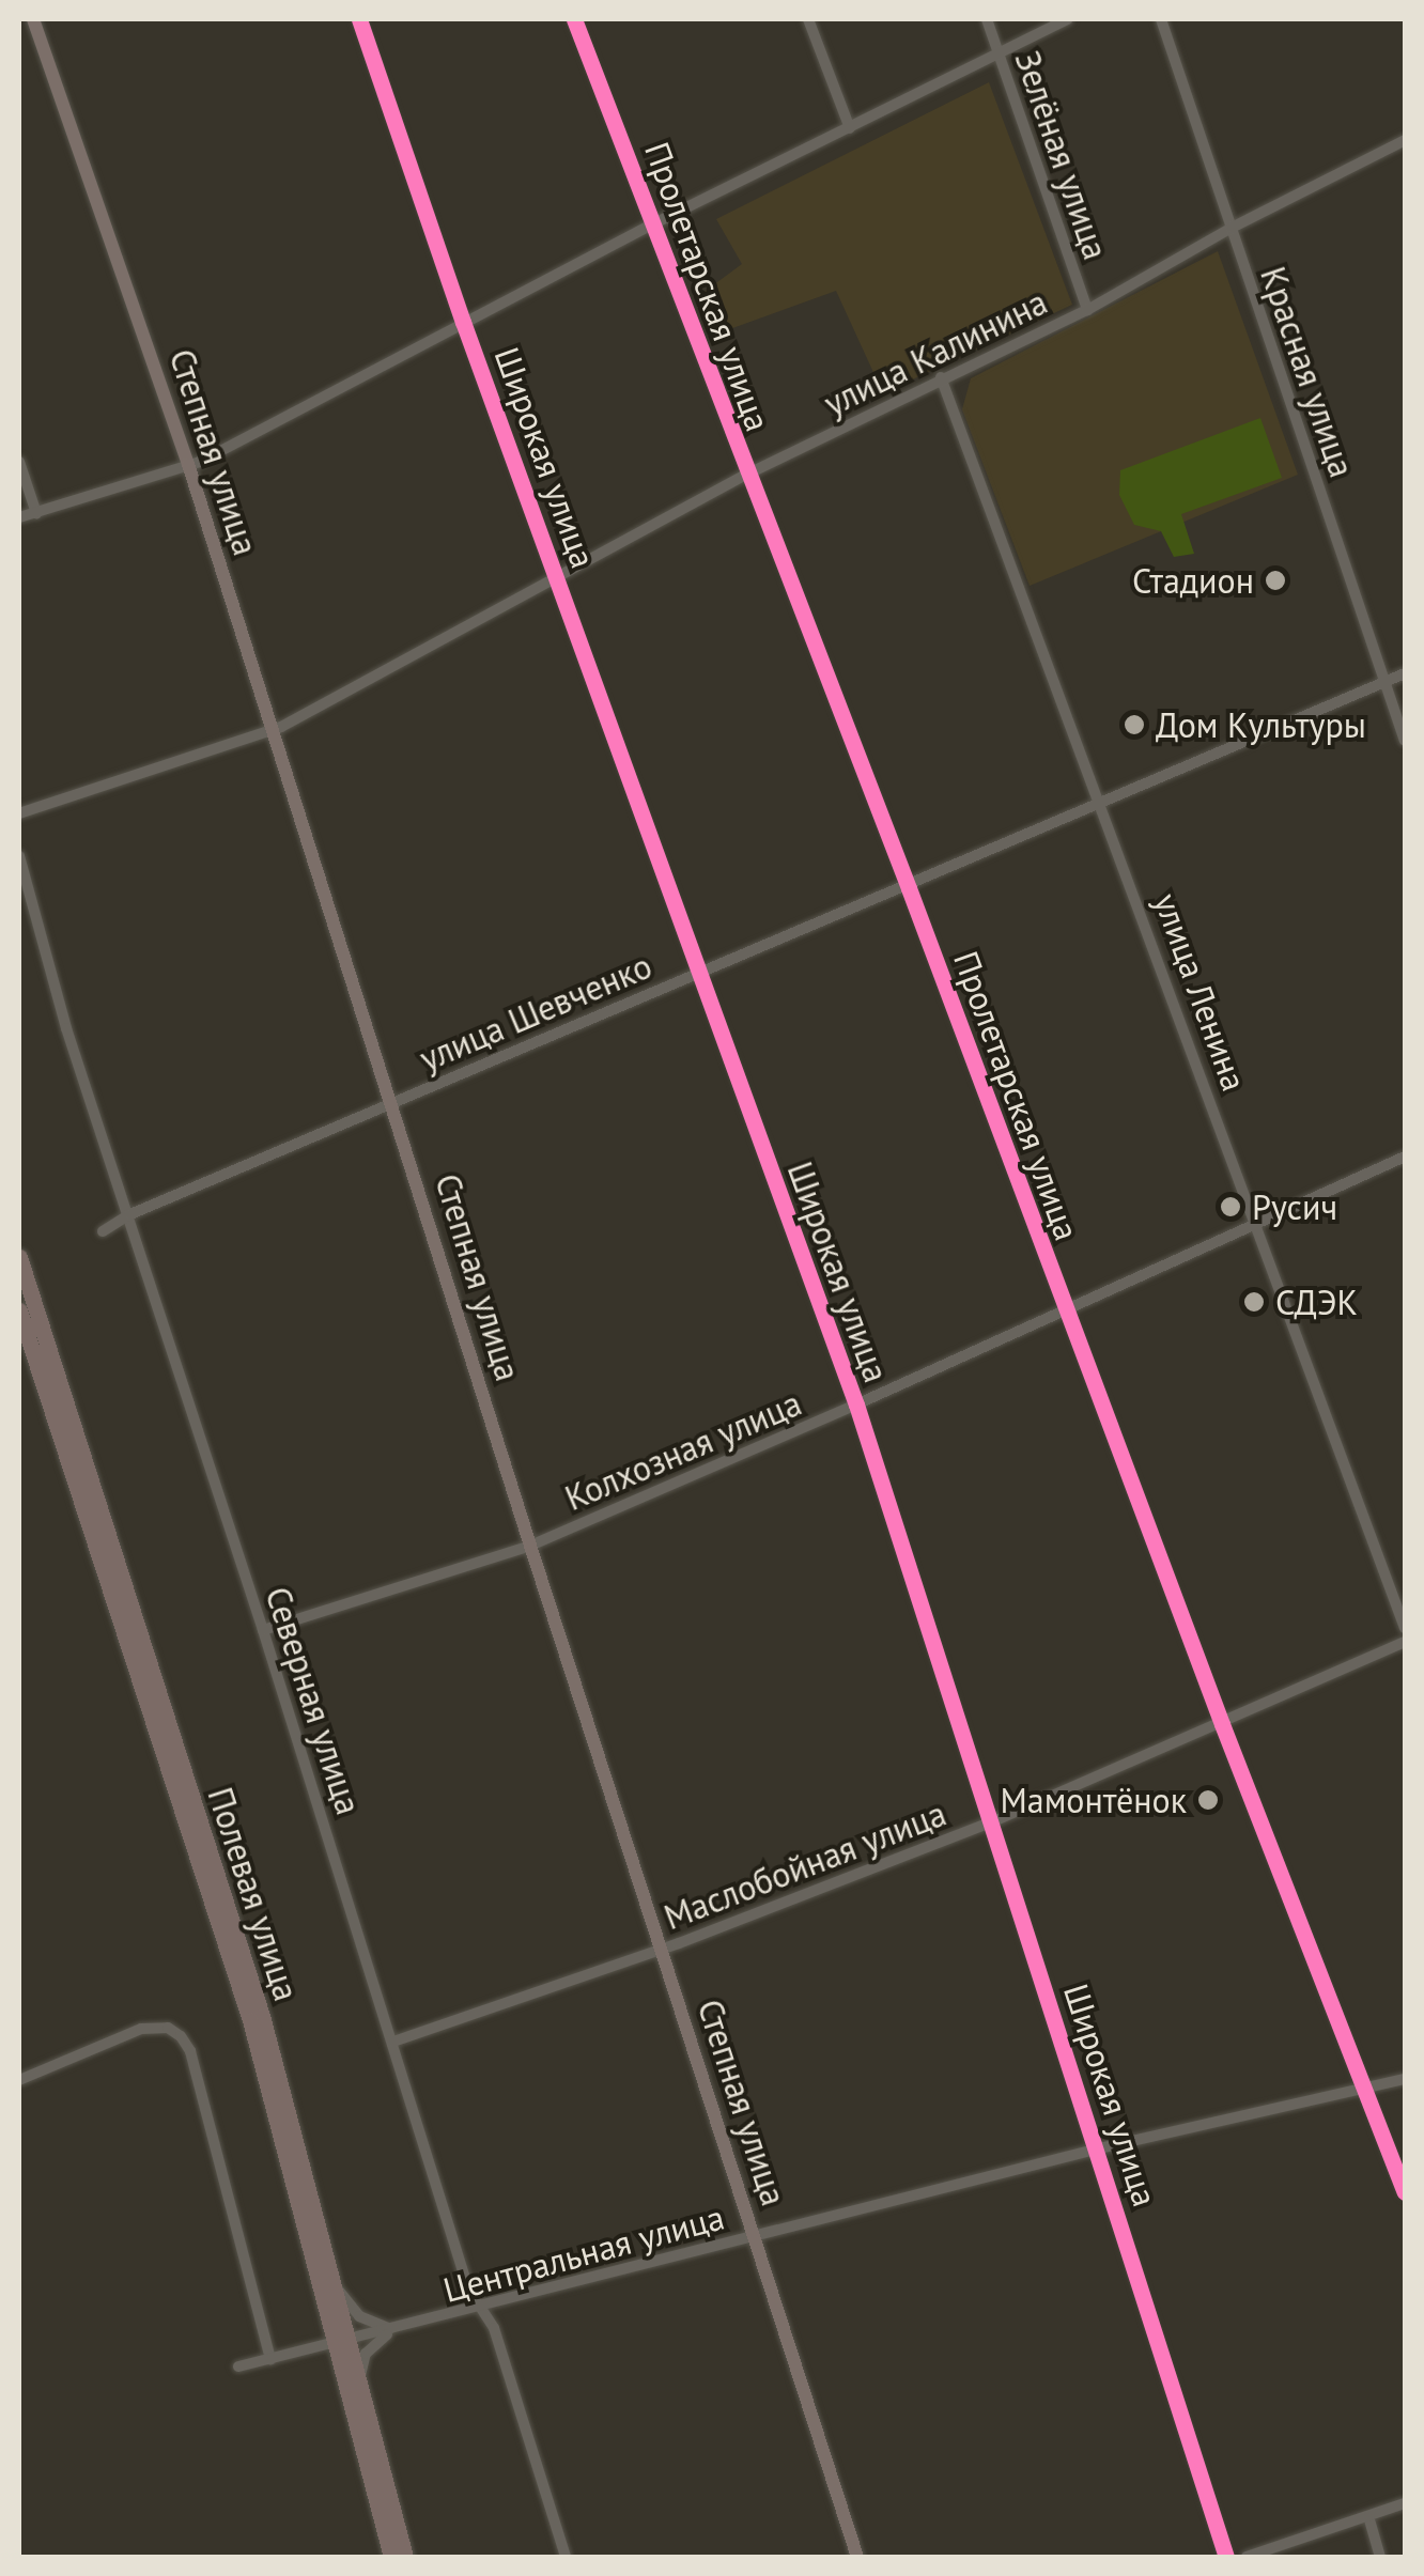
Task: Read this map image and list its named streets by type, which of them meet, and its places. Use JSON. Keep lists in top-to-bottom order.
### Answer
{
  "streets": {
    "highway": ["Полевая улица"],
    "main road": ["Степная улица"],
    "street": [
      "Зелёная улица",
      "Пролетарская улица",
      "улица Калинина",
      "Красная улица",
      "Широкая улица",
      "улица Ленина",
      "улица Шевченко",
      "Колхозная улица",
      "Северная улица",
      "Маслобойная улица",
      "Центральная улица"
    ]
  },
  "crossings": [
    ["Зелёная улица", "улица Калинина"],
    ["Пролетарская улица", "улица Калинина"],
    ["Пролетарская улица", "улица Шевченко"],
    ["Пролетарская улица", "Колхозная улица"],
    ["Пролетарская улица", "Маслобойная улица"],
    ["Пролетарская улица", "Центральная улица"],
    ["улица Калинина", "Красная улица"],
    ["улица Калинина", "Степная улица"],
    ["улица Калинина", "Широкая улица"],
    ["улица Калинина", "улица Ленина"],
    ["Красная улица", "улица Шевченко"],
    ["Степная улица", "улица Шевченко"],
    ["Степная улица", "Колхозная улица"],
    ["Степная улица", "Маслобойная улица"],
    ["Степная улица", "Центральная улица"],
    ["Широкая улица", "улица Шевченко"],
    ["Широкая улица", "Колхозная улица"],
    ["Широкая улица", "Маслобойная улица"],
    ["Широкая улица", "Центральная улица"],
    ["улица Ленина", "улица Шевченко"],
    ["улица Ленина", "Колхозная улица"],
    ["улица Шевченко", "Северная улица"],
    ["Колхозная улица", "Северная улица"],
    ["Северная улица", "Маслобойная улица"],
    ["Северная улица", "Центральная улица"],
    ["Полевая улица", "Центральная улица"]
  ],
  "places": [
    "Стадион",
    "Дом Культуры",
    "Русич",
    "СДЭК",
    "Мамонтёнок"
  ]
}
